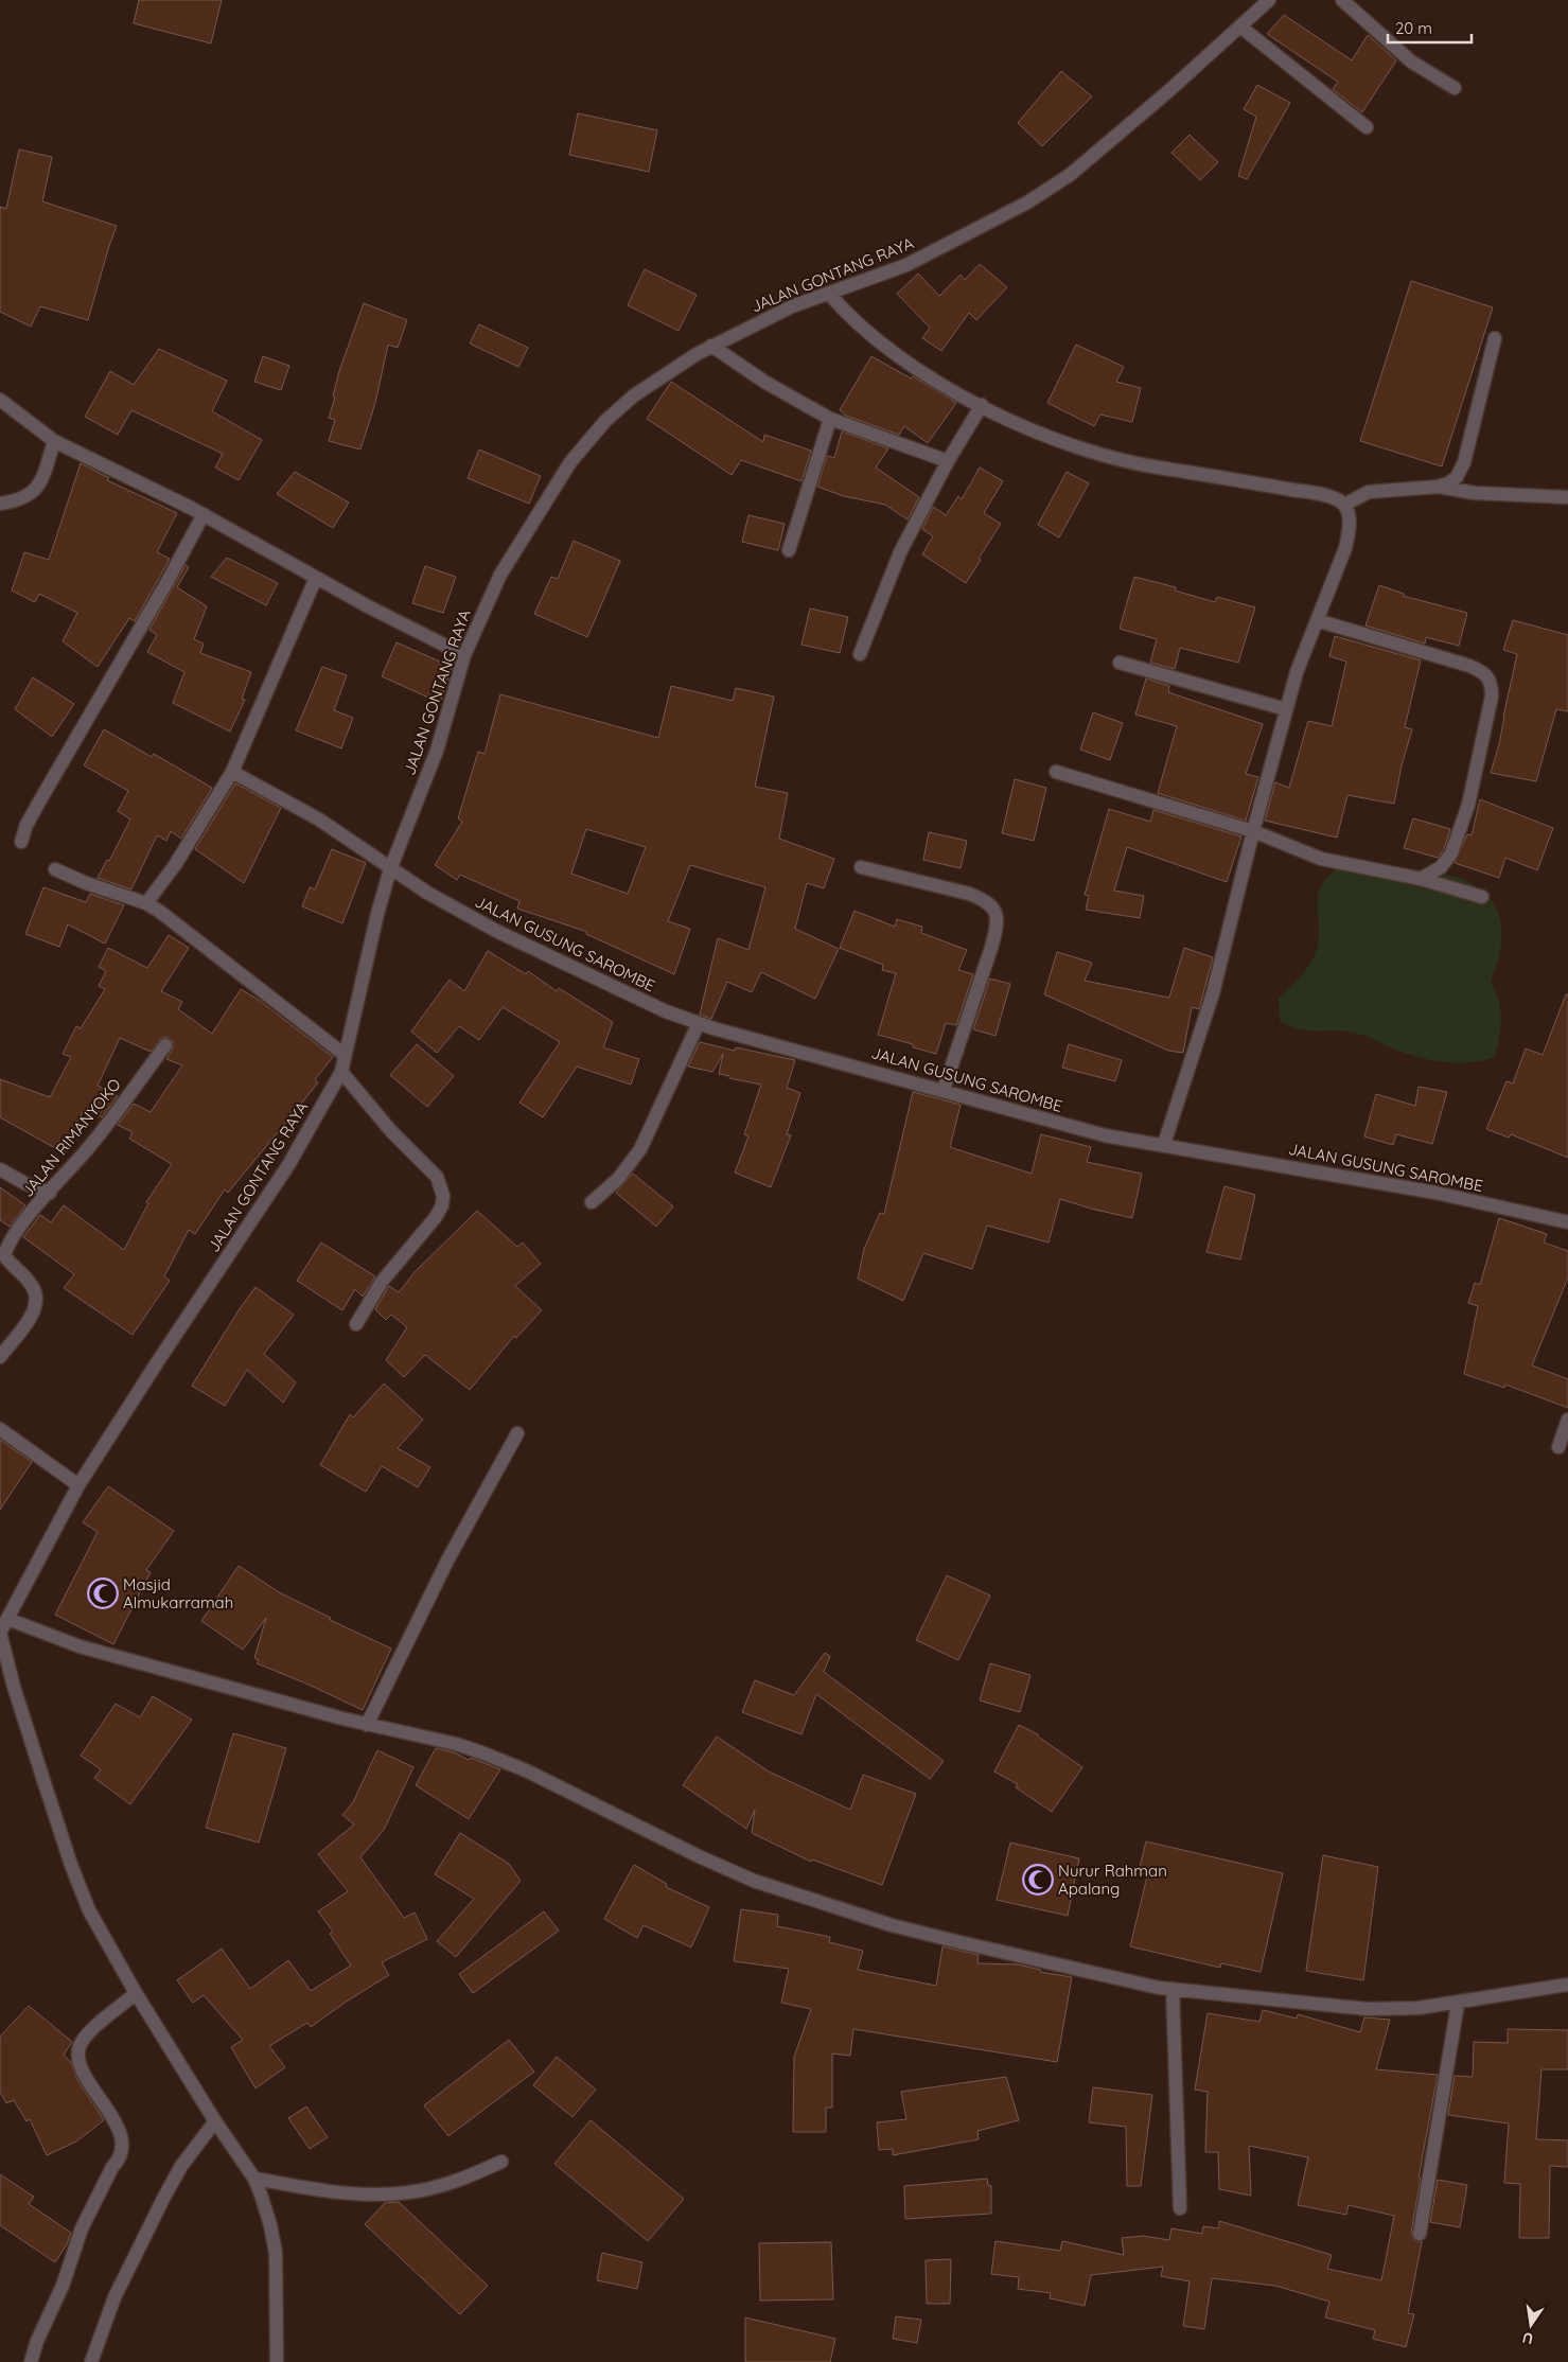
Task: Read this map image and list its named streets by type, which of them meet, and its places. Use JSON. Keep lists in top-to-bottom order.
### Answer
{
  "streets": {
    "street": ["JALAN GONTANG RAYA", "JALAN GUSUNG SAROMBE", "JALAN RIMANYOKO"]
  },
  "crossings": [
    ["JALAN GONTANG RAYA", "JALAN GUSUNG SAROMBE"]
  ],
  "places": {
    "mosque": ["Masjid Almukarramah", "Nurur Rahman Apalang"]
  },
  "scale_bar": "20 m",
  "north": "bottom"
}
